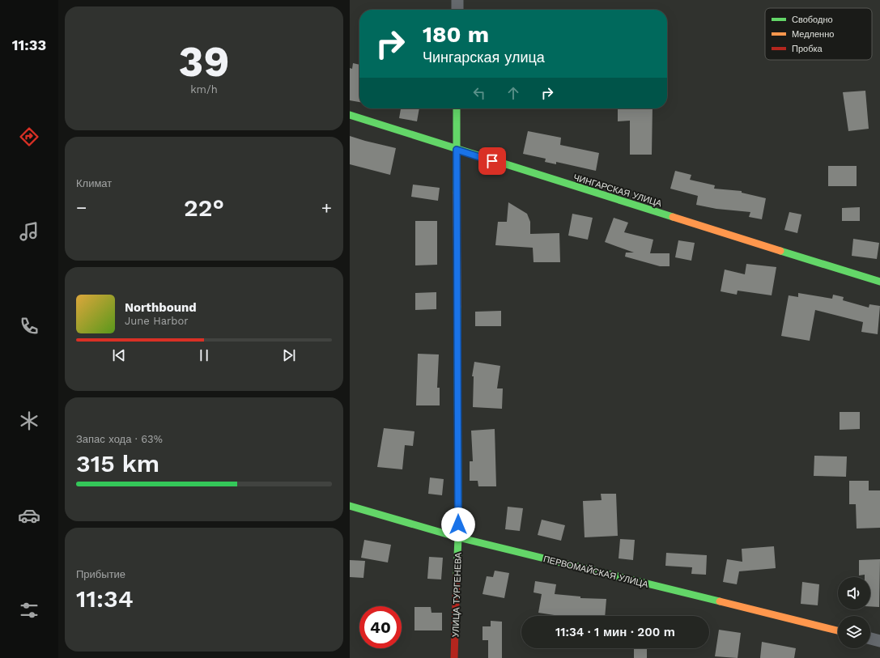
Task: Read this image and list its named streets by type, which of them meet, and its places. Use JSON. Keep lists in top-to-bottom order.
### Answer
{
  "streets": {
    "street": ["ЧИНГАРСКАЯ УЛИЦА", "ПЕРВОМАЙСКАЯ УЛИЦА", "УЛИЦА ТУРГЕНЕВА"]
  },
  "crossings": [
    ["ЧИНГАРСКАЯ УЛИЦА", "УЛИЦА ТУРГЕНЕВА"],
    ["ПЕРВОМАЙСКАЯ УЛИЦА", "УЛИЦА ТУРГЕНЕВА"]
  ],
  "legend": ["Свободно", "Медленно", "Пробка"],
  "page": {
    "tabs": "11:33",
    "tile": [
      ["39", "km/h"],
      "Климат",
      ["Запас хода · 63%", "315 km"],
      ["Прибытие", "11:34"]
    ],
    "turn": ["180 m", "Чингарская улица"],
    "heat": ["−", "22°", "+"],
    "song": ["Northbound", "June Harbor"],
    "limit": "40",
    "trip": "11:34 · 1 мин · 200 m"
  }
}
